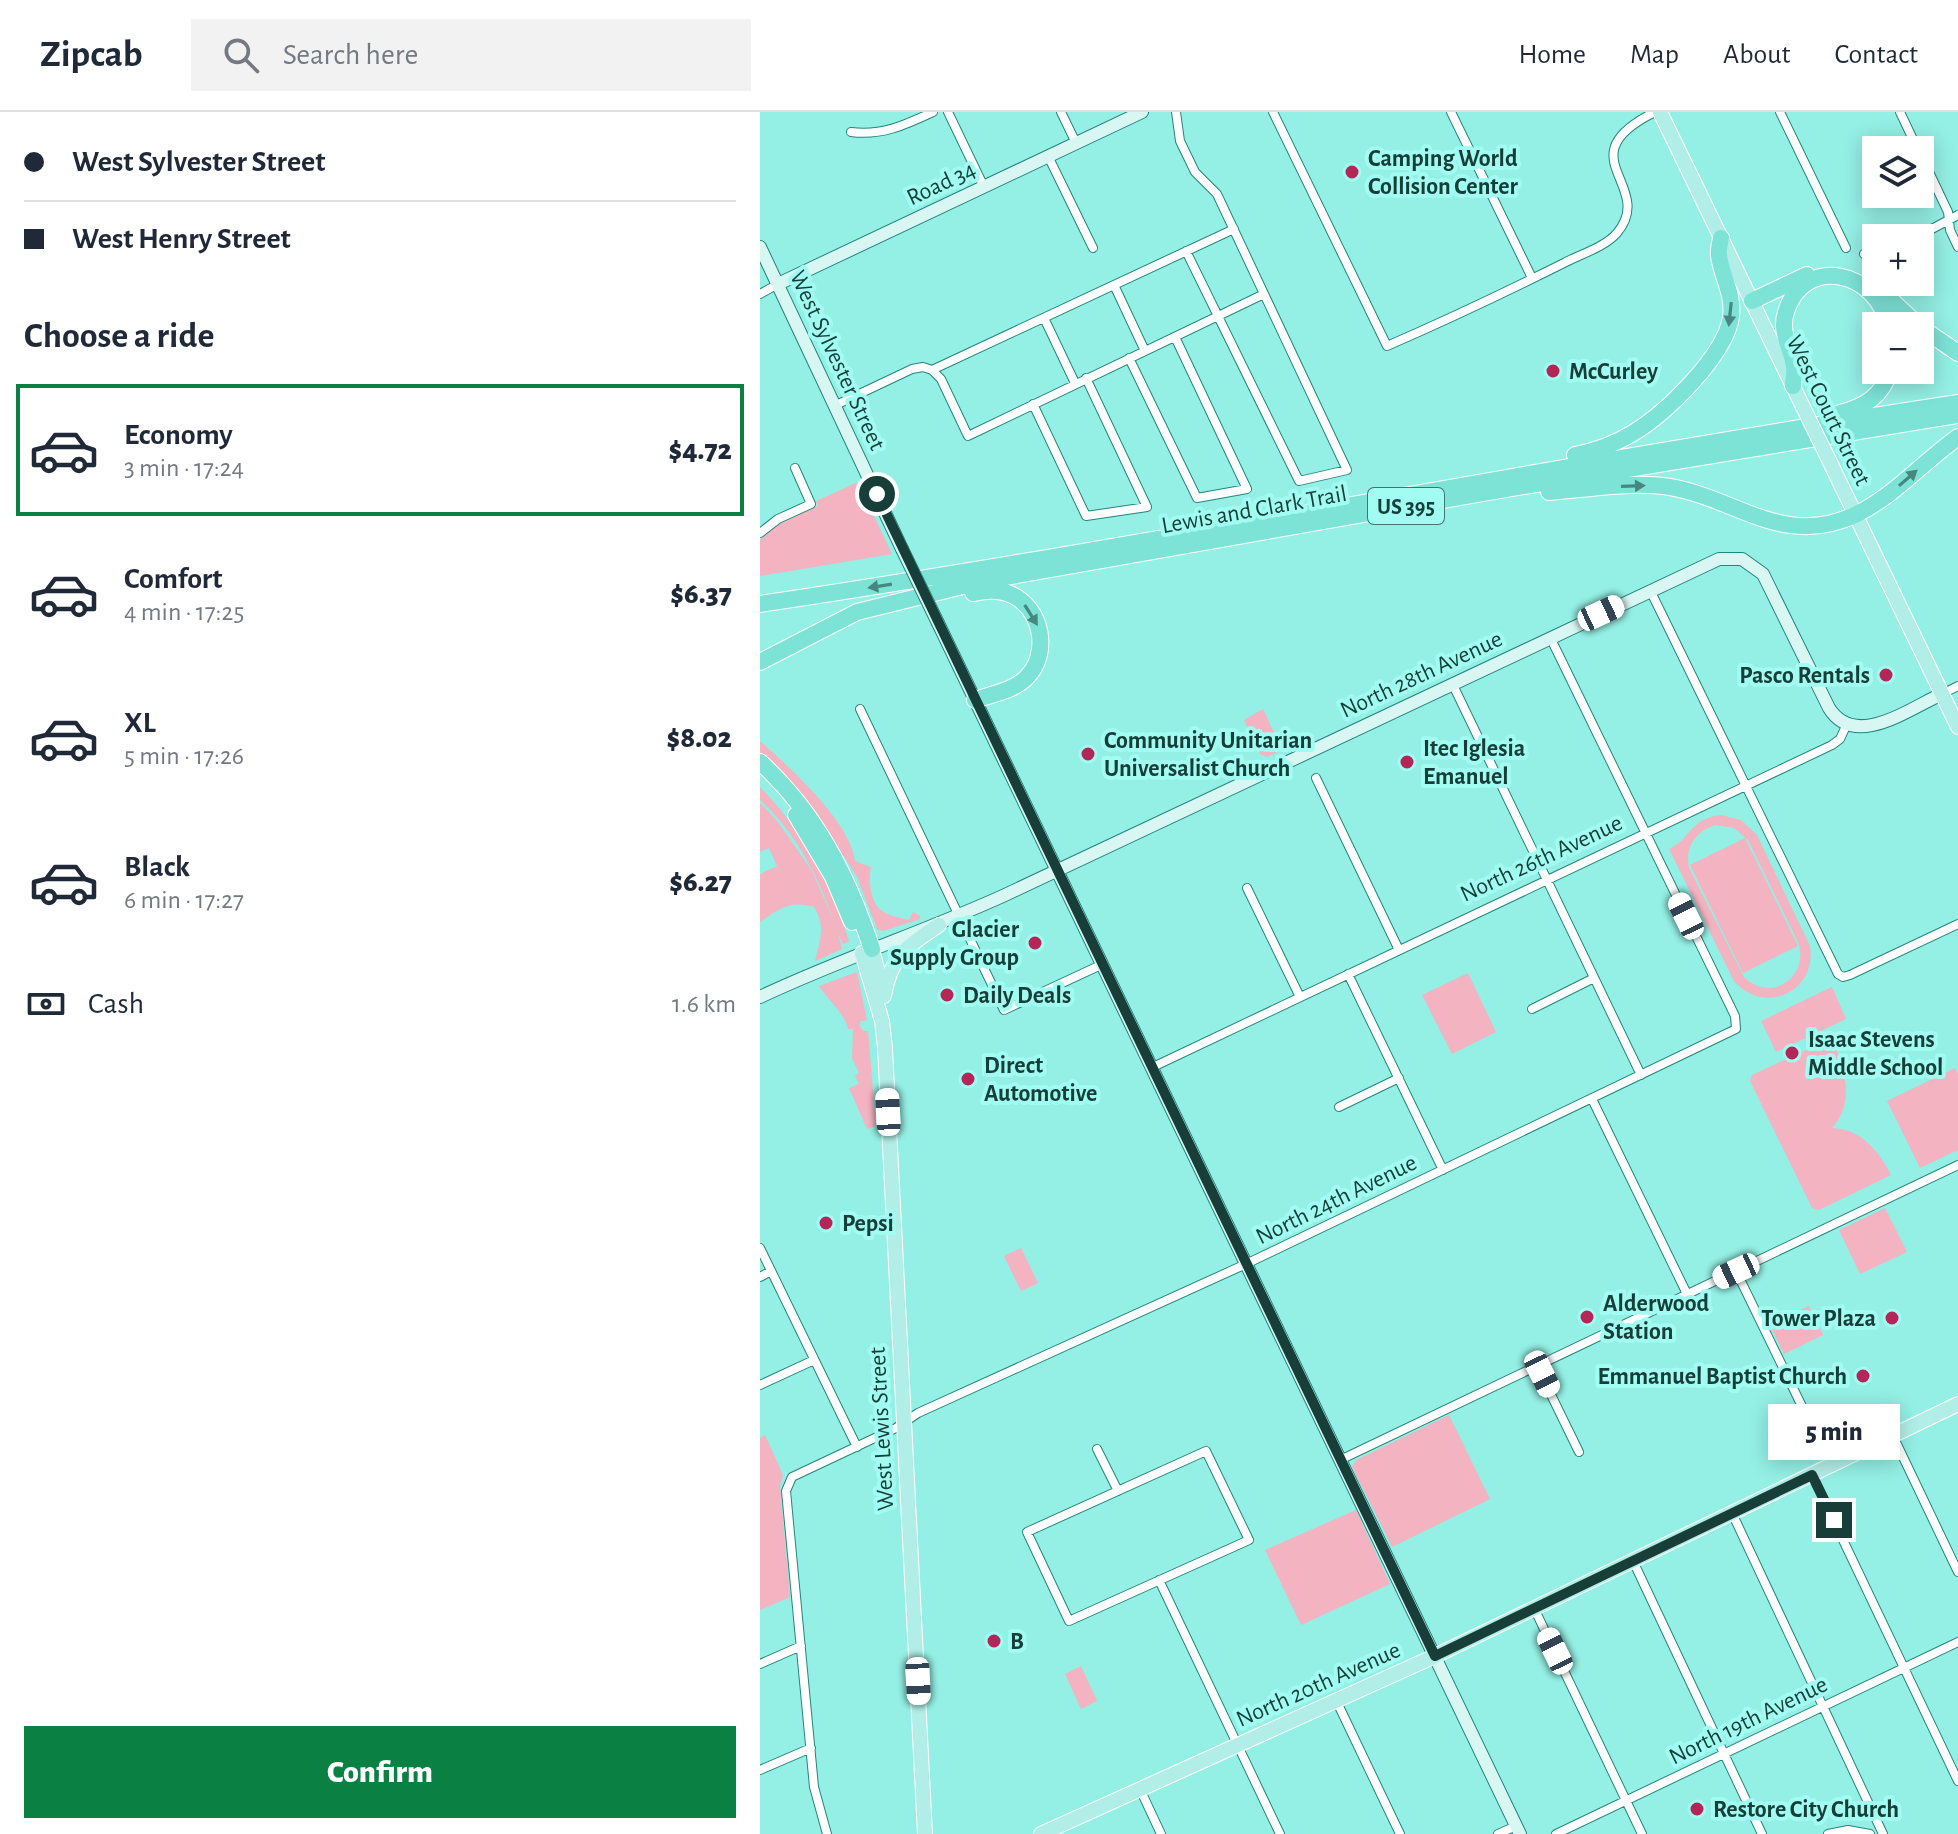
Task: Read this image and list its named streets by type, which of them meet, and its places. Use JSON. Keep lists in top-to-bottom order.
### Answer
{
  "streets": {
    "highway": ["US 395", "Lewis and Clark Trail"],
    "main road": ["West Court Street", "West Lewis Street", "North 20th Avenue"],
    "street": [
      "Road 34",
      "West Sylvester Street",
      "North 28th Avenue",
      "North 26th Avenue",
      "North 24th Avenue",
      "North 19th Avenue"
    ]
  },
  "crossings": [
    ["Road 34", "West Sylvester Street"],
    ["West Sylvester Street", "North 28th Avenue"],
    ["West Sylvester Street", "North 26th Avenue"],
    ["West Sylvester Street", "North 24th Avenue"],
    ["West Sylvester Street", "North 20th Avenue"],
    ["North 28th Avenue", "North 26th Avenue"],
    ["North 28th Avenue", "West Lewis Street"],
    ["North 26th Avenue", "North 24th Avenue"],
    ["North 24th Avenue", "West Lewis Street"]
  ],
  "places": [
    "Camping World Collision Center",
    "McCurley",
    "Pasco Rentals",
    "Community Unitarian Universalist Church",
    "Itec Iglesia Emanuel",
    "Glacier Supply Group",
    "Daily Deals",
    "Isaac Stevens Middle School",
    "Direct Automotive",
    "Pepsi",
    "Alderwood Station",
    "Tower Plaza",
    "Emmanuel Baptist Church",
    "B",
    "Restore City Church"
  ],
  "page": {
    "header": "Zipcab",
    "search": "Search here",
    "nav": [
      "Home",
      "Map",
      "About",
      "Contact"
    ],
    "banner": ["West Sylvester Street", "West Henry Street"],
    "map_buttons": ["+", "−"],
    "heading": "Choose a ride",
    "list": [
      {
        "name": "Economy",
        "note": "3 min · 17:24",
        "value": "$4.72"
      },
      {
        "name": "Comfort",
        "note": "4 min · 17:25",
        "value": "$6.37"
      },
      {
        "name": "XL",
        "note": "5 min · 17:26",
        "value": "$8.02"
      },
      {
        "name": "Black",
        "note": "6 min · 17:27",
        "value": "$6.27"
      }
    ],
    "pay": ["Cash", "1.6 km"],
    "bubble": "5 min",
    "buttons": "Confirm"
  }
}
